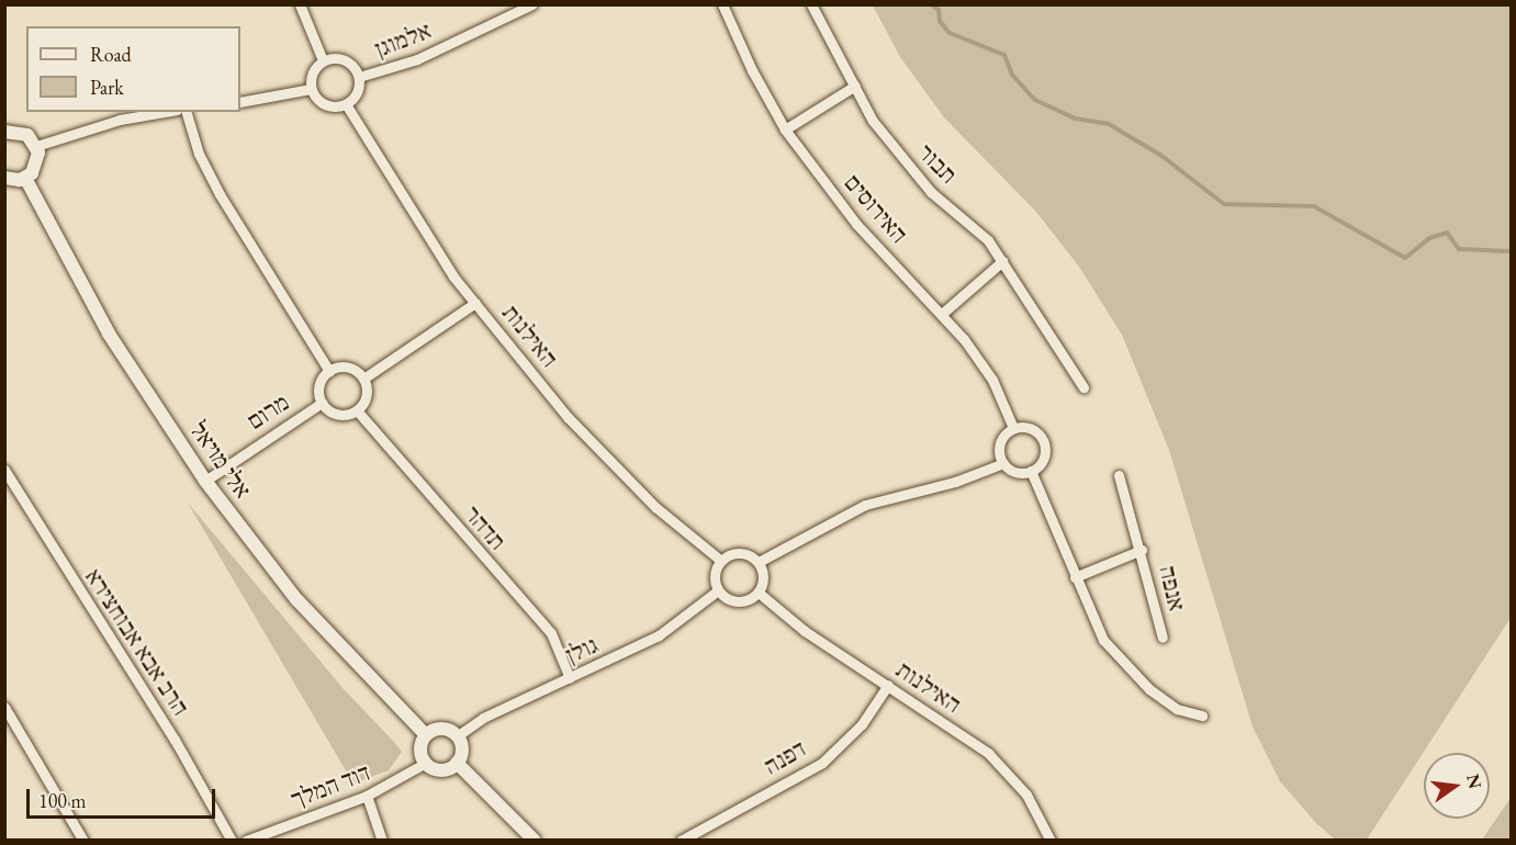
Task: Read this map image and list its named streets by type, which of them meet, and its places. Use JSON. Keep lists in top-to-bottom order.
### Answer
{
  "streets": {
    "street": [
      "אלמוגן",
      "תבור",
      "האירוסים",
      "האילנות",
      "מרום",
      "אלי מויאל",
      "תדהר",
      "אנפה",
      "הרב אבא אבוחצירא",
      "גולן",
      "דפנה",
      "דוד המלך"
    ]
  },
  "crossings": [
    ["אלמוגן", "האילנות"],
    ["האילנות", "גולן"],
    ["האילנות", "דפנה"],
    ["מרום", "אלי מויאל"],
    ["מרום", "תדהר"],
    ["אלי מויאל", "גולן"],
    ["אלי מויאל", "דוד המלך"],
    ["תדהר", "גולן"],
    ["גולן", "דוד המלך"]
  ],
  "legend": ["Road", "Park"],
  "scale_bar": "100 m",
  "north": "right"
}
